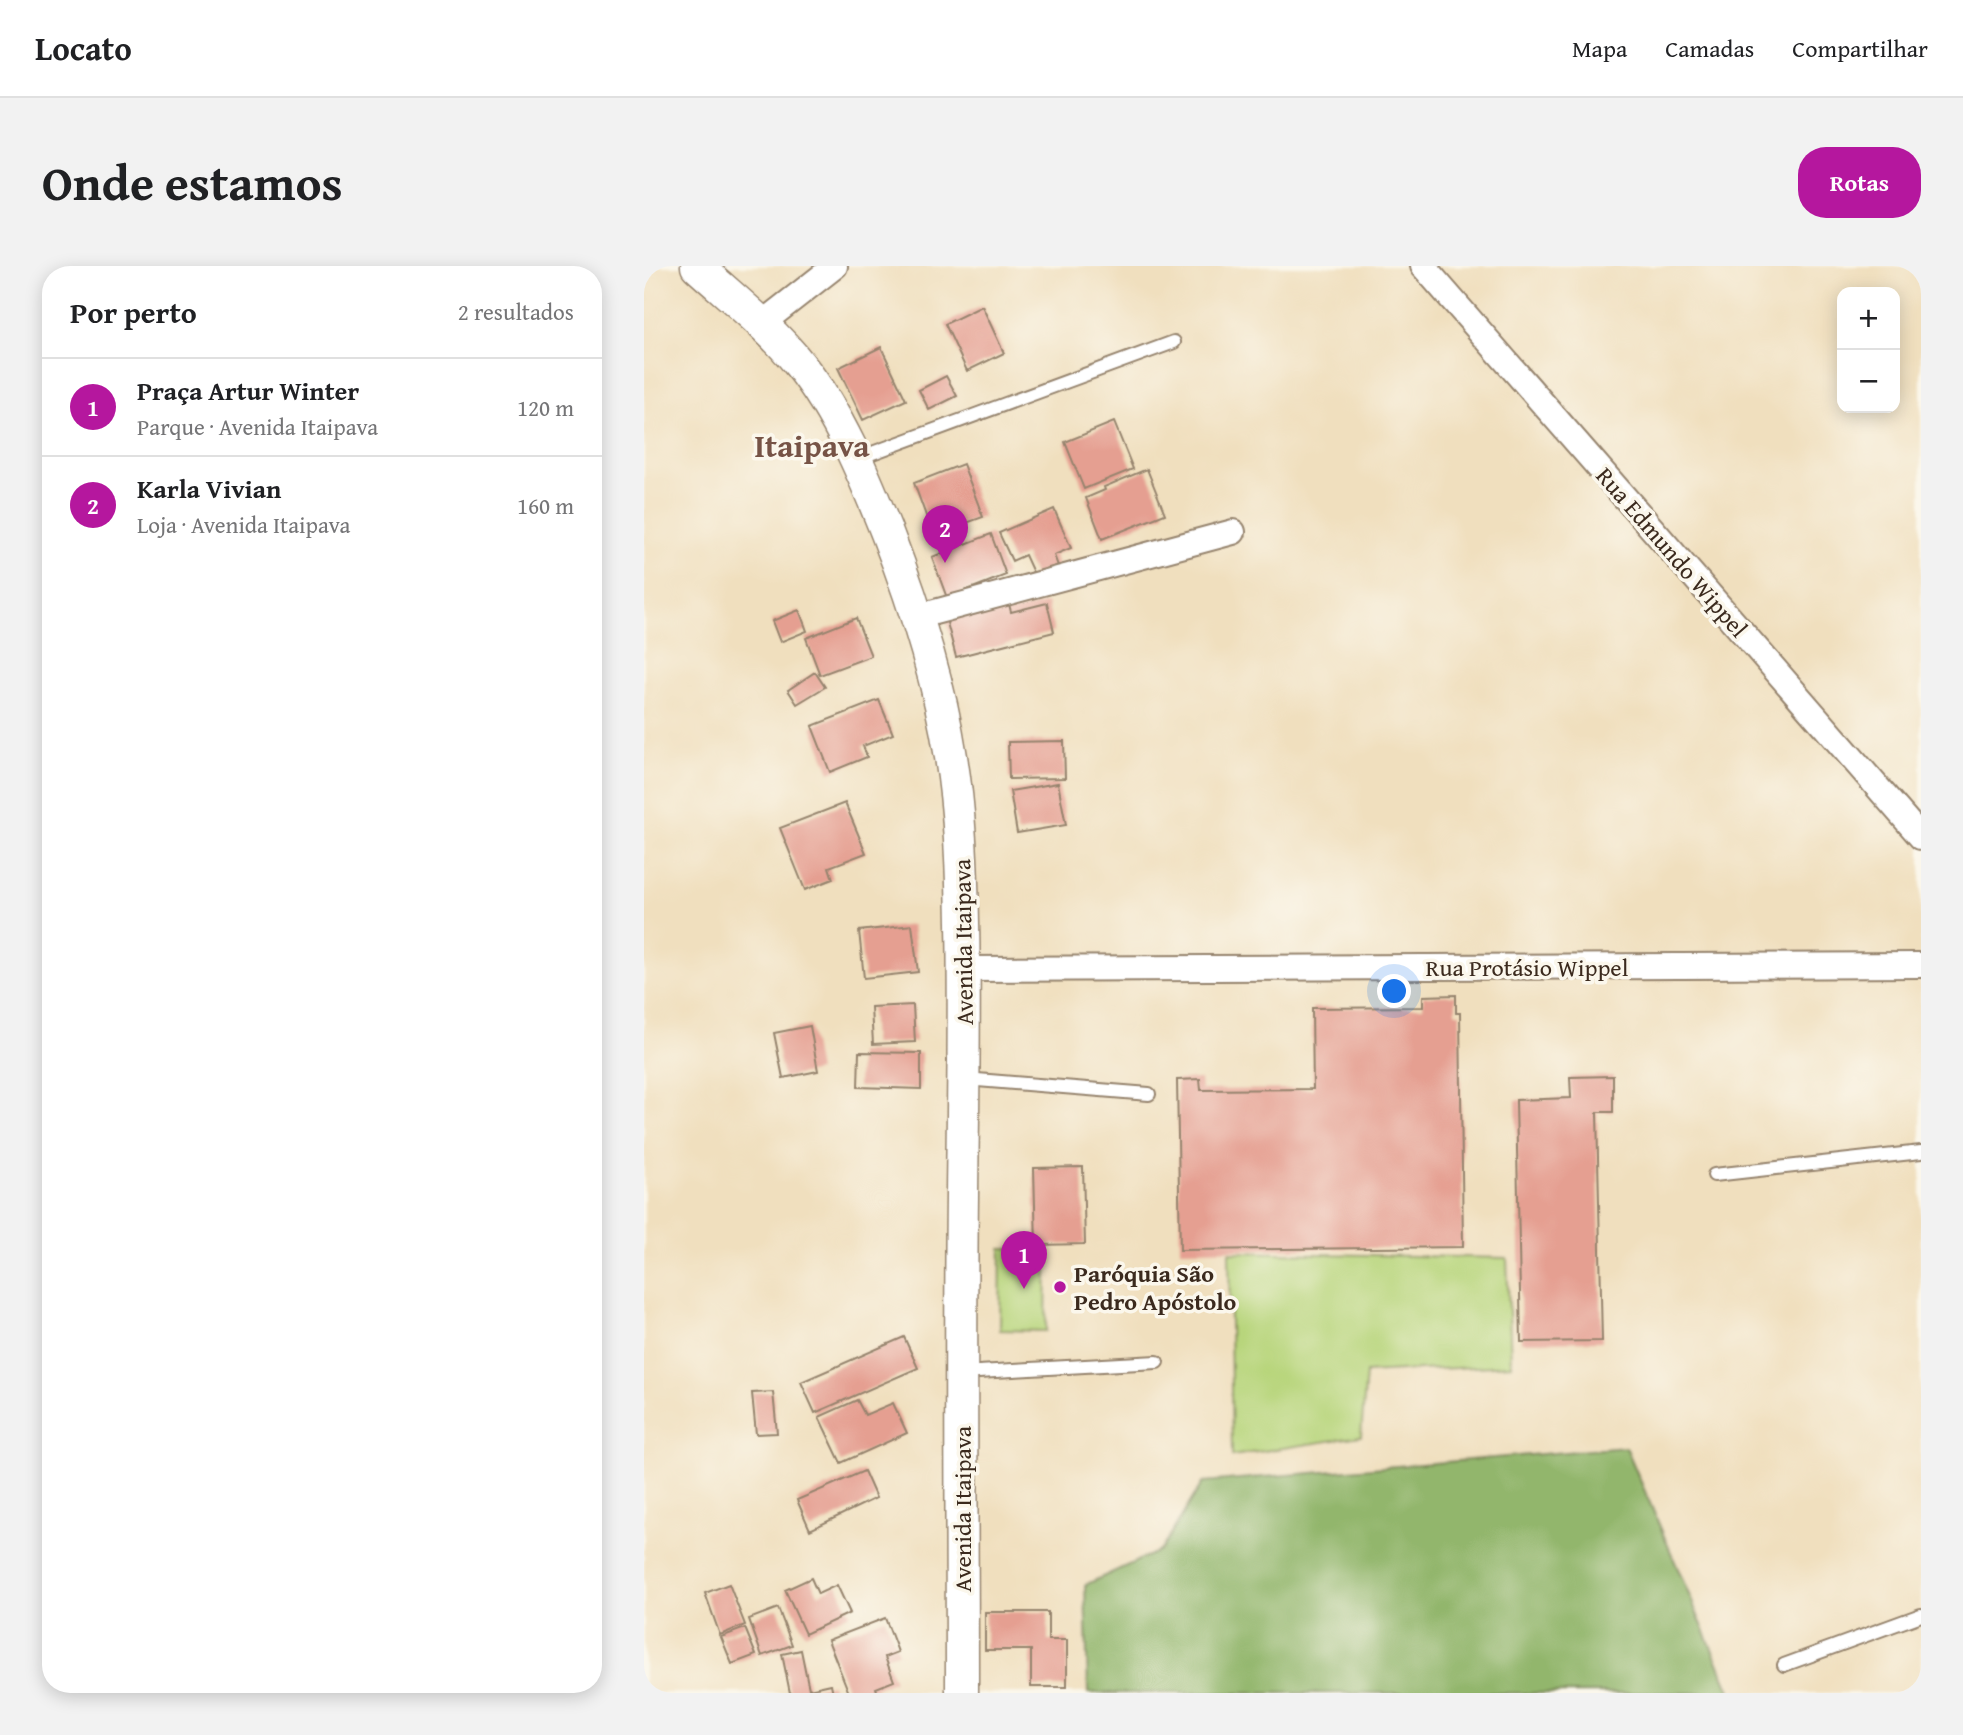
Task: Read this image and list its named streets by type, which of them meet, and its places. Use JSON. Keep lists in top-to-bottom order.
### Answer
{
  "streets": {
    "street": ["Rua Edmundo Wippel", "Avenida Itaipava", "Rua Protásio Wippel"]
  },
  "crossings": [
    ["Avenida Itaipava", "Rua Protásio Wippel"]
  ],
  "districts": ["Itaipava"],
  "places": ["Paróquia São Pedro Apóstolo"],
  "page": {
    "header": "Locato",
    "nav": ["Mapa", "Camadas", "Compartilhar"],
    "title": "Onde estamos",
    "buttons": "Rotas",
    "heading": ["Por perto", "2 resultados"],
    "map_buttons": ["+", "−"],
    "list": [
      {
        "mark": "1",
        "name": "Praça Artur Winter",
        "note": "Parque · Avenida Itaipava",
        "value": "120 m"
      },
      {
        "mark": "2",
        "name": "Karla Vivian",
        "note": "Loja · Avenida Itaipava",
        "value": "160 m"
      }
    ],
    "pins": ["2", "1"]
  }
}
